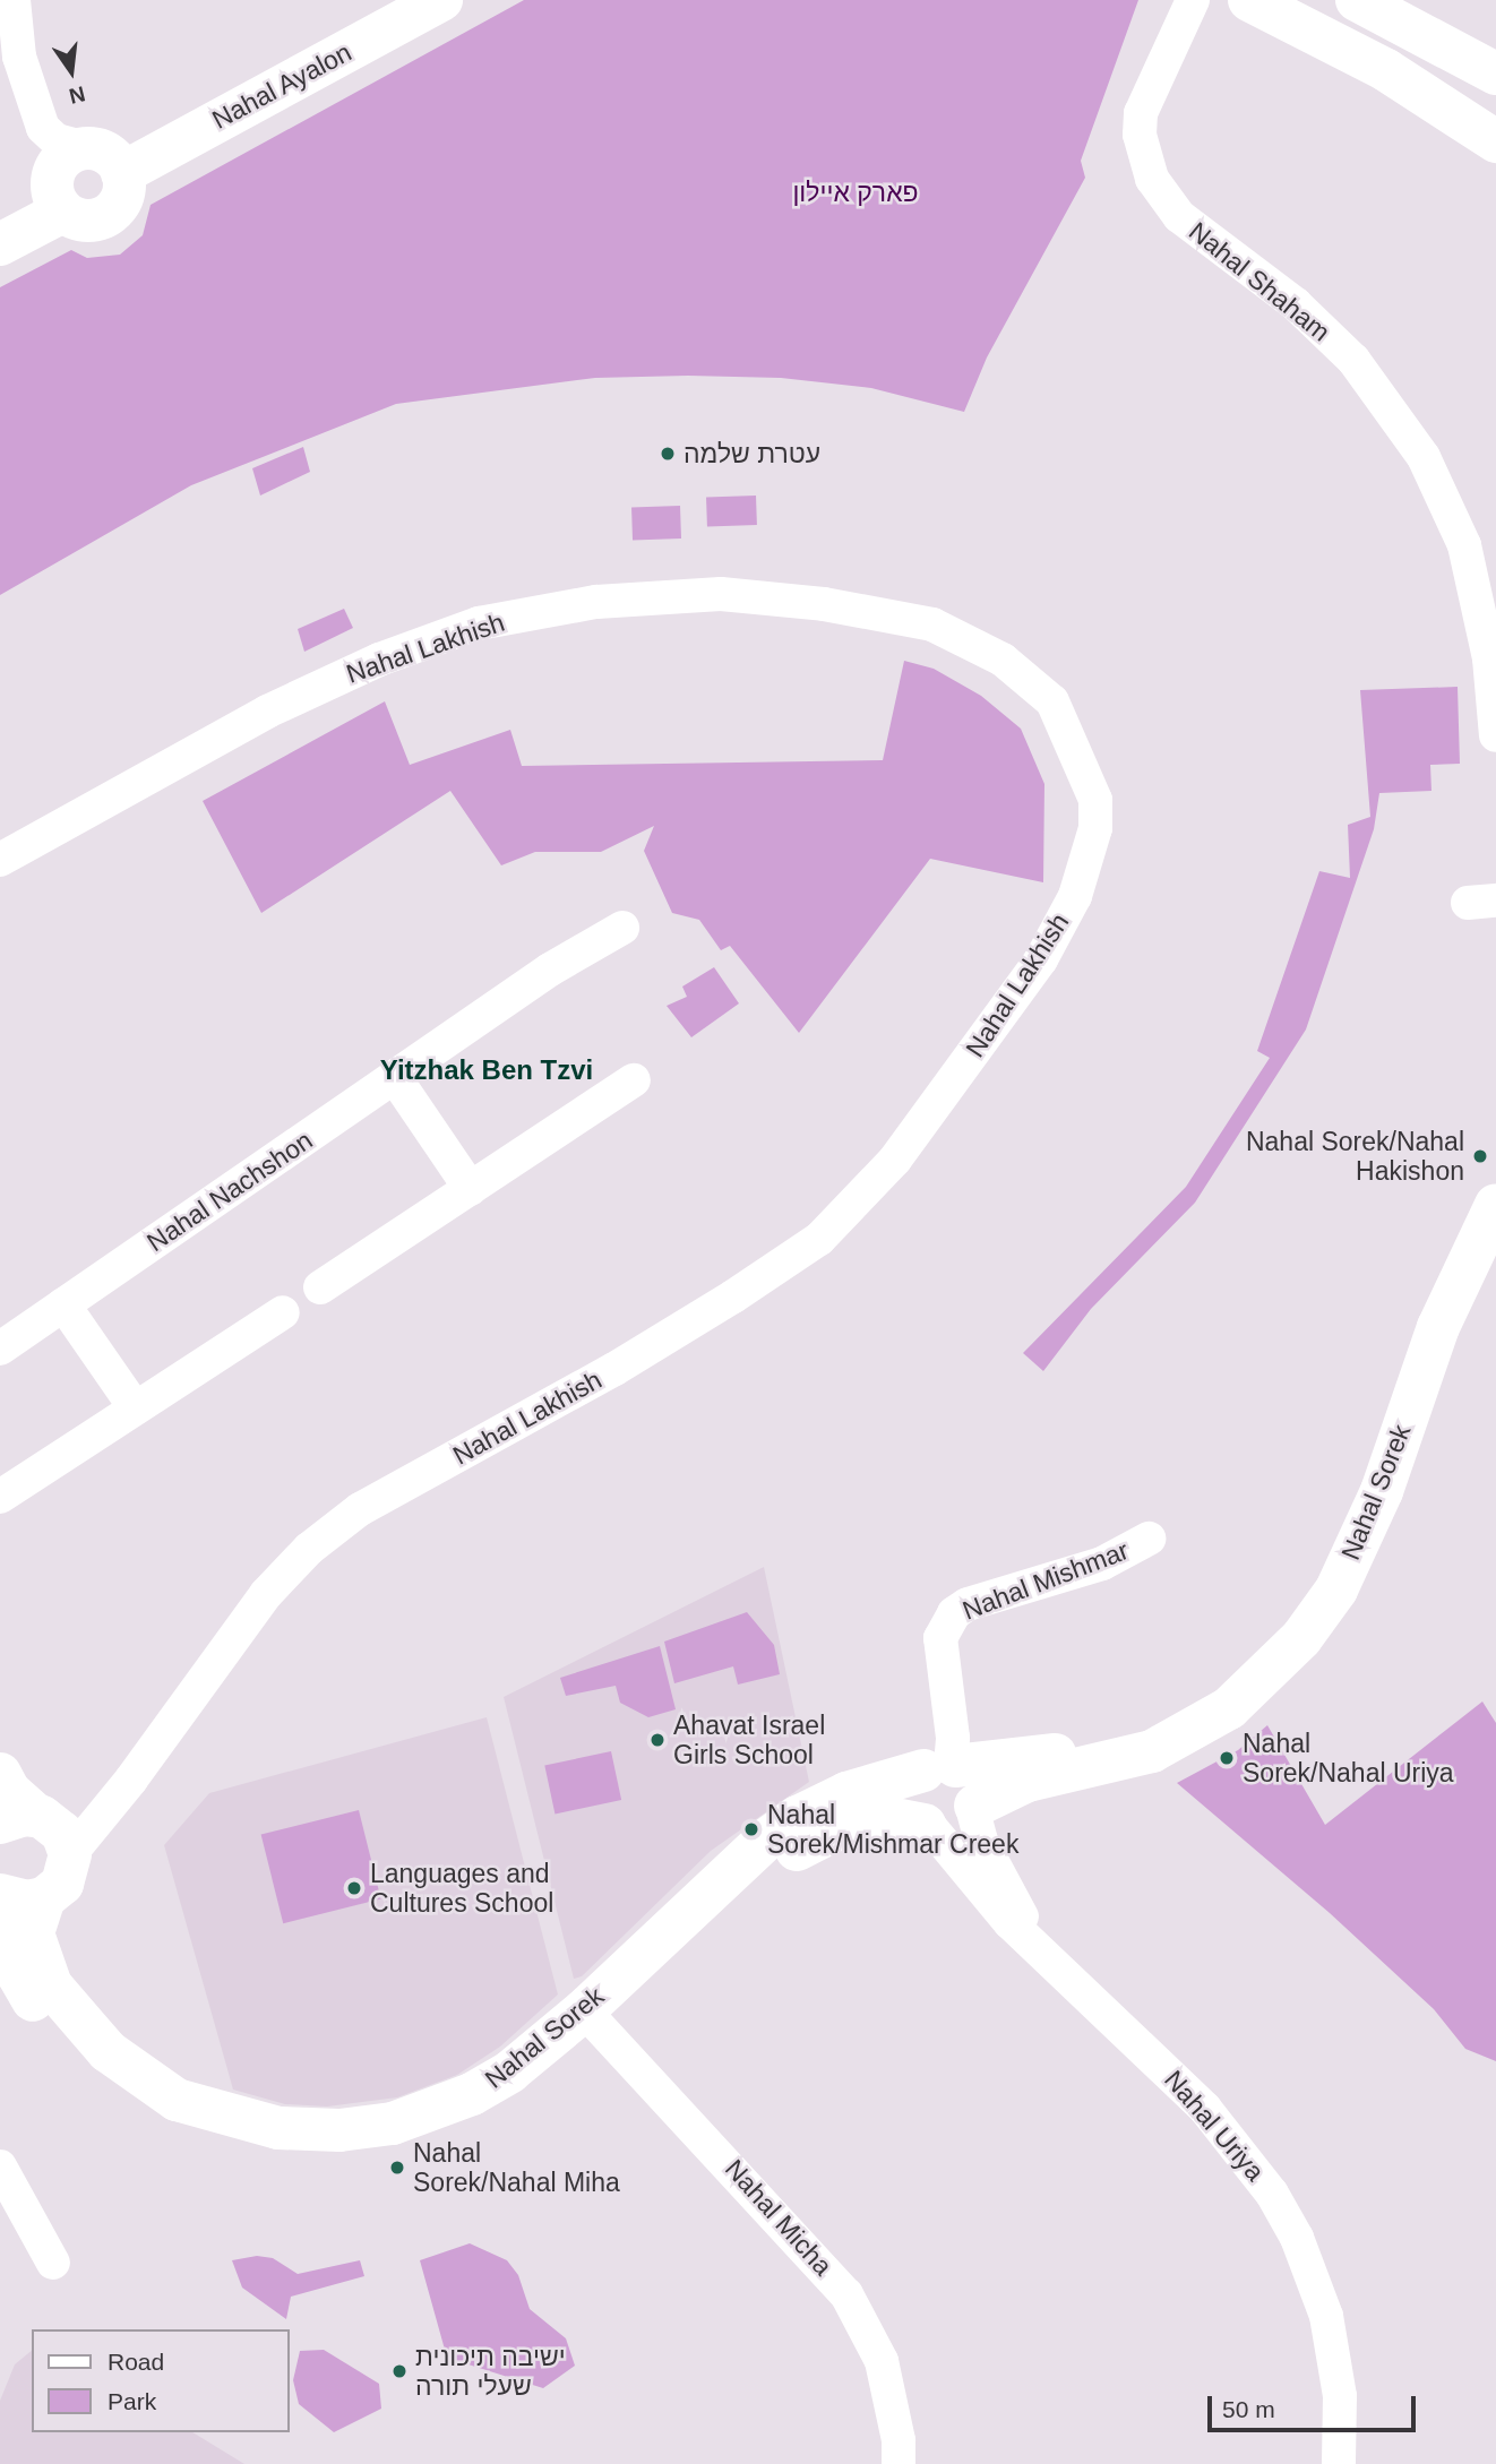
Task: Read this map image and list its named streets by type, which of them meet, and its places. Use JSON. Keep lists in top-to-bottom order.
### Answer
{
  "streets": {
    "street": [
      "Nahal Ayalon",
      "Nahal Shaham",
      "Nahal Lakhish",
      "Nahal Nachshon",
      "Nahal Sorek",
      "Nahal Mishmar",
      "Nahal Uriya",
      "Nahal Micha"
    ]
  },
  "crossings": [
    ["Nahal Sorek", "Nahal Mishmar"],
    ["Nahal Sorek", "Nahal Uriya"],
    ["Nahal Sorek", "Nahal Micha"],
    ["Nahal Mishmar", "Nahal Uriya"]
  ],
  "districts": ["Yitzhak Ben Tzvi"],
  "parks": ["פארק איילון"],
  "places": [
    "עטרת שלמה",
    "Nahal Sorek/Nahal Hakishon",
    "Ahavat Israel Girls School",
    "Nahal Sorek/Nahal Uriya",
    "Nahal Sorek/Mishmar Creek",
    "Languages and Cultures School",
    "Nahal Sorek/Nahal Miha",
    "ישיבה תיכונית שעלי תורה"
  ],
  "legend": ["Road", "Park"],
  "scale_bar": "50 m",
  "north": "bottom"
}
